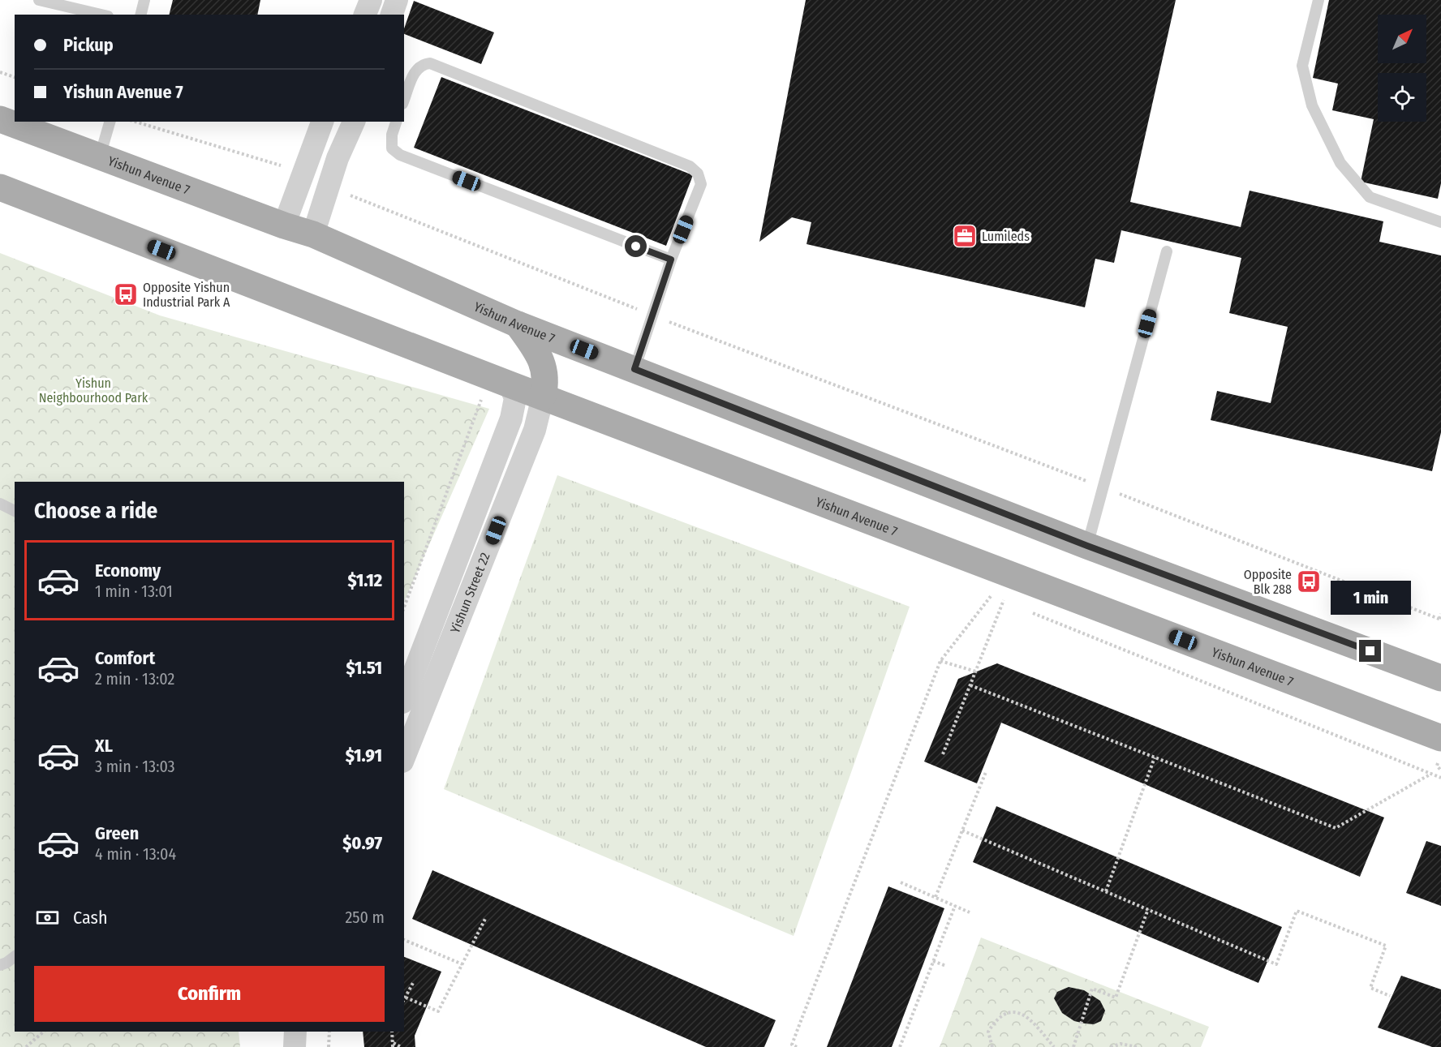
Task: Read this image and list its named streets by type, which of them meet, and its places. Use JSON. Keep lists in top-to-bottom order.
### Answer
{
  "streets": {
    "main road": ["Yishun Avenue 7"],
    "street": ["Yishun Street 22"]
  },
  "crossings": [
    ["Yishun Avenue 7", "Yishun Street 22"]
  ],
  "parks": ["Yishun Neighbourhood Park"],
  "places": {
    "office": ["Lumileds"],
    "bus stop": ["Opposite Yishun Industrial Park A", "Opposite Blk 288"]
  },
  "north": "top right",
  "page": {
    "banner": ["Pickup", "Yishun Avenue 7"],
    "heading": "Choose a ride",
    "list": [
      {
        "name": "Economy",
        "note": "1 min · 13:01",
        "value": "$1.12"
      },
      {
        "name": "Comfort",
        "note": "2 min · 13:02",
        "value": "$1.51"
      },
      {
        "name": "XL",
        "note": "3 min · 13:03",
        "value": "$1.91"
      },
      {
        "name": "Green",
        "note": "4 min · 13:04",
        "value": "$0.97"
      }
    ],
    "bubble": "1 min",
    "pay": ["Cash", "250 m"],
    "buttons": "Confirm"
  }
}
